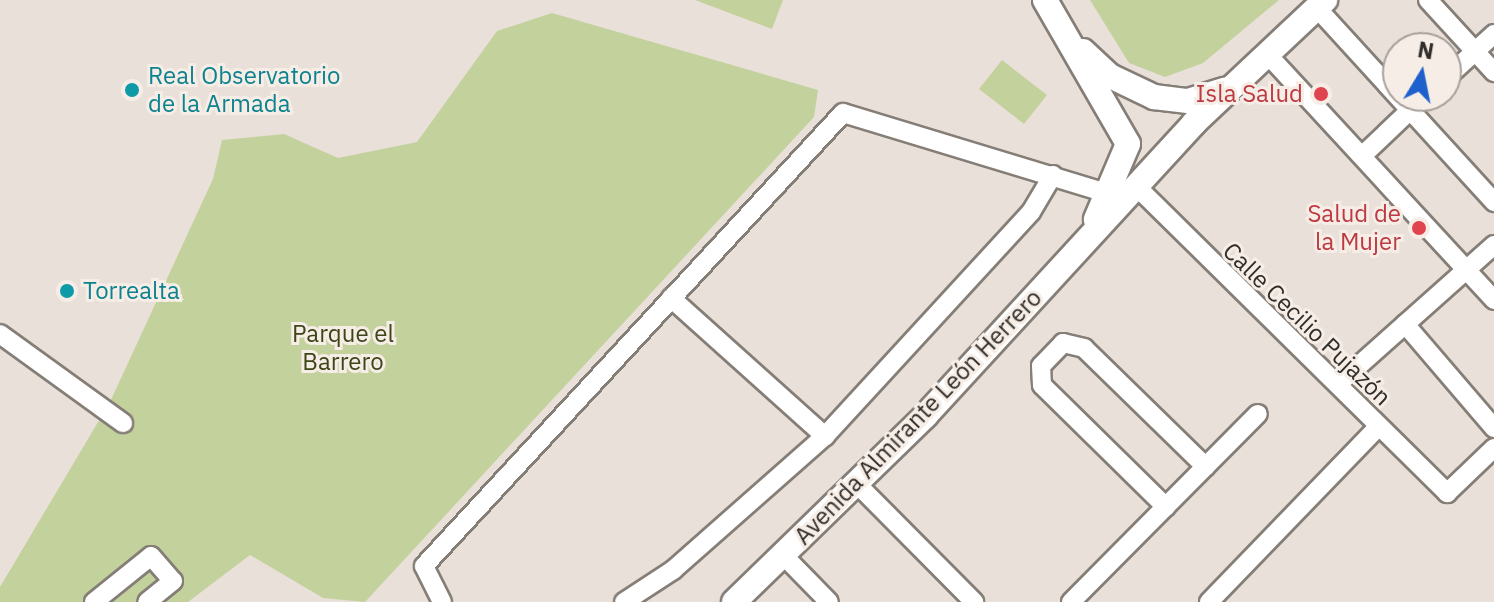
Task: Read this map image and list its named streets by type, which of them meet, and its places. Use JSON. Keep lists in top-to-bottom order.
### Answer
{
  "streets": {
    "street": ["Calle Cecilio Pujazón", "Avenida Almirante León Herrero"]
  },
  "crossings": [
    ["Calle Cecilio Pujazón", "Avenida Almirante León Herrero"]
  ],
  "parks": ["Parque el Barrero"],
  "places": [
    "Real Observatorio de la Armada",
    "Isla Salud",
    "Salud de la Mujer",
    "Torrealta"
  ],
  "north": "top"
}
